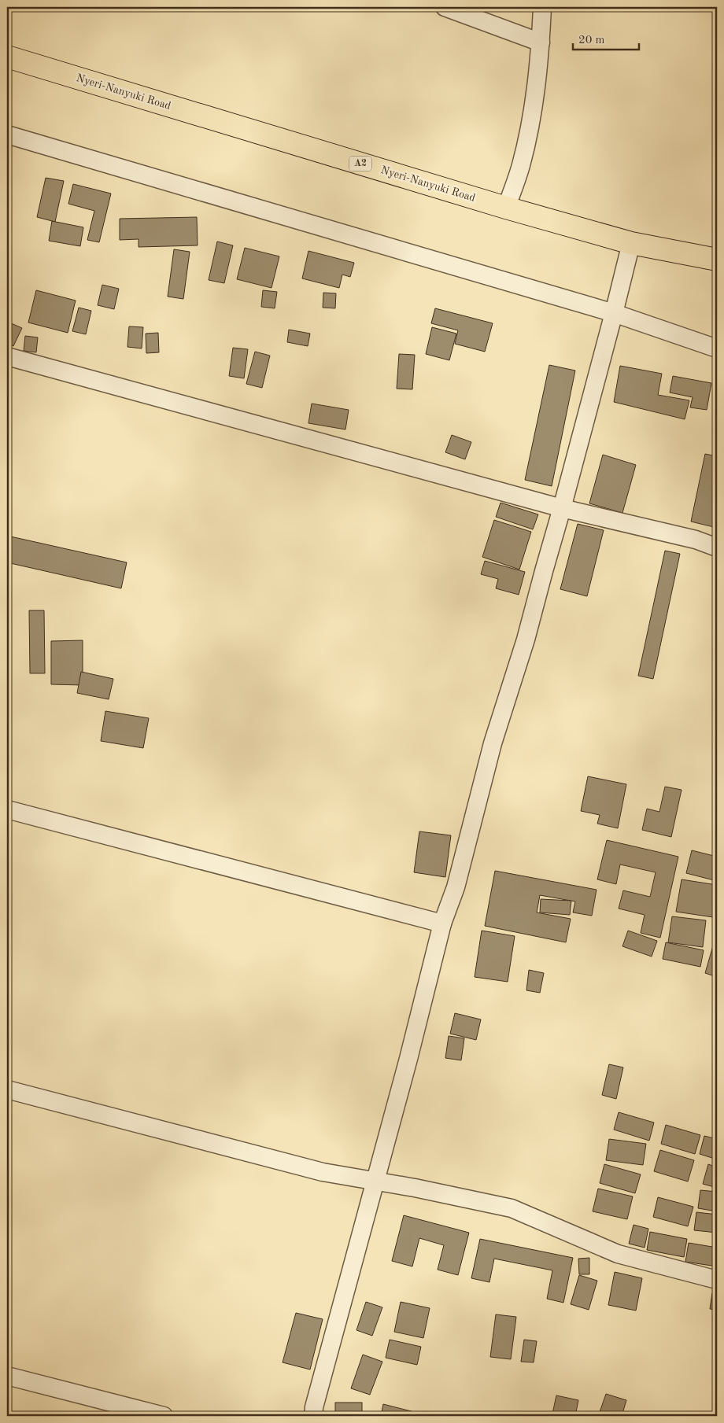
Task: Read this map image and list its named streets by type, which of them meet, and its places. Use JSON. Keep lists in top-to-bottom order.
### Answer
{
  "streets": {
    "highway": ["Nyeri-Nanyuki Road", "A2"]
  },
  "scale_bar": "20 m"
}
